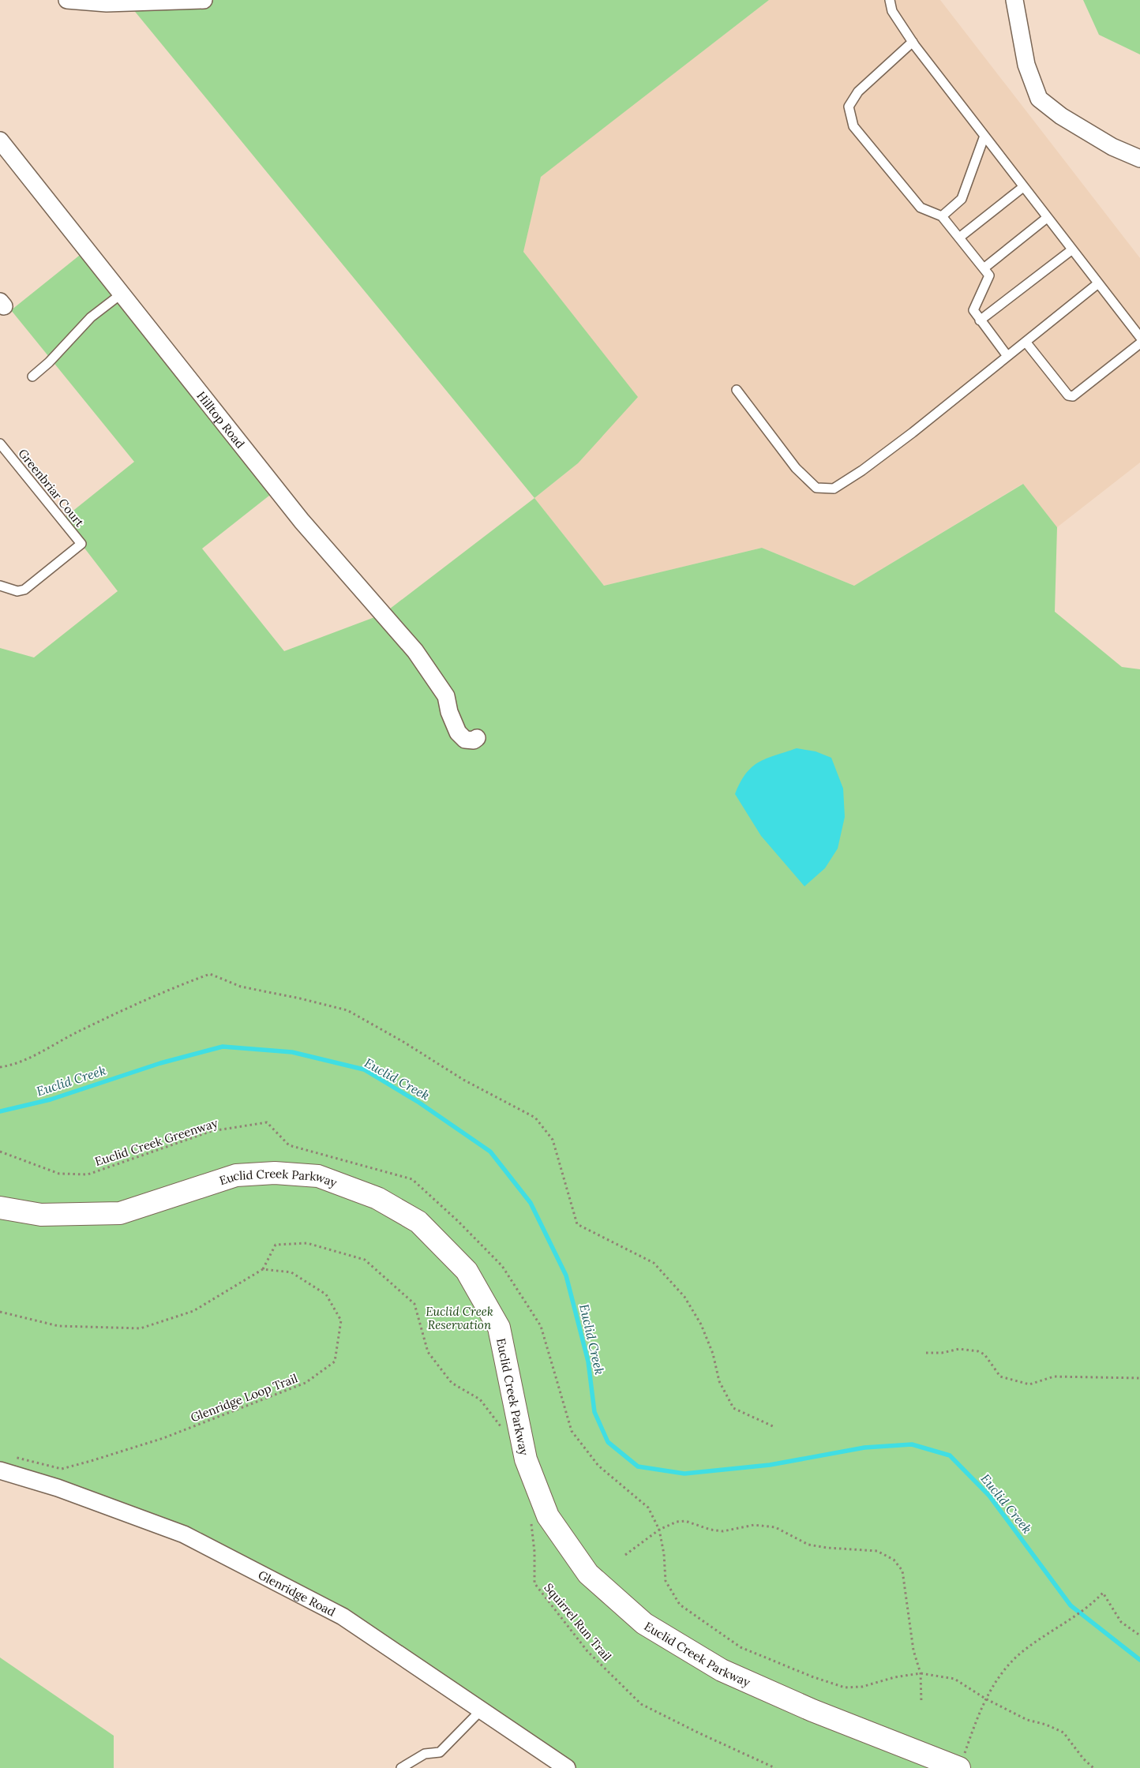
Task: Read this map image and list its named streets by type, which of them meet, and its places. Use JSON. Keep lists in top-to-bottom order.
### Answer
{
  "streets": {
    "street": ["Hilltop Road", "Euclid Creek Parkway", "Glenridge Road"],
    "lane": ["Greenbriar Court"],
    "path": ["Euclid Creek Greenway", "Glenridge Loop Trail", "Squirrel Run Trail"]
  },
  "crossings": [
    ["Glenridge Loop Trail", "Glenridge Road"]
  ],
  "water": ["Euclid Creek"],
  "parks": ["Euclid Creek Reservation"]
}
